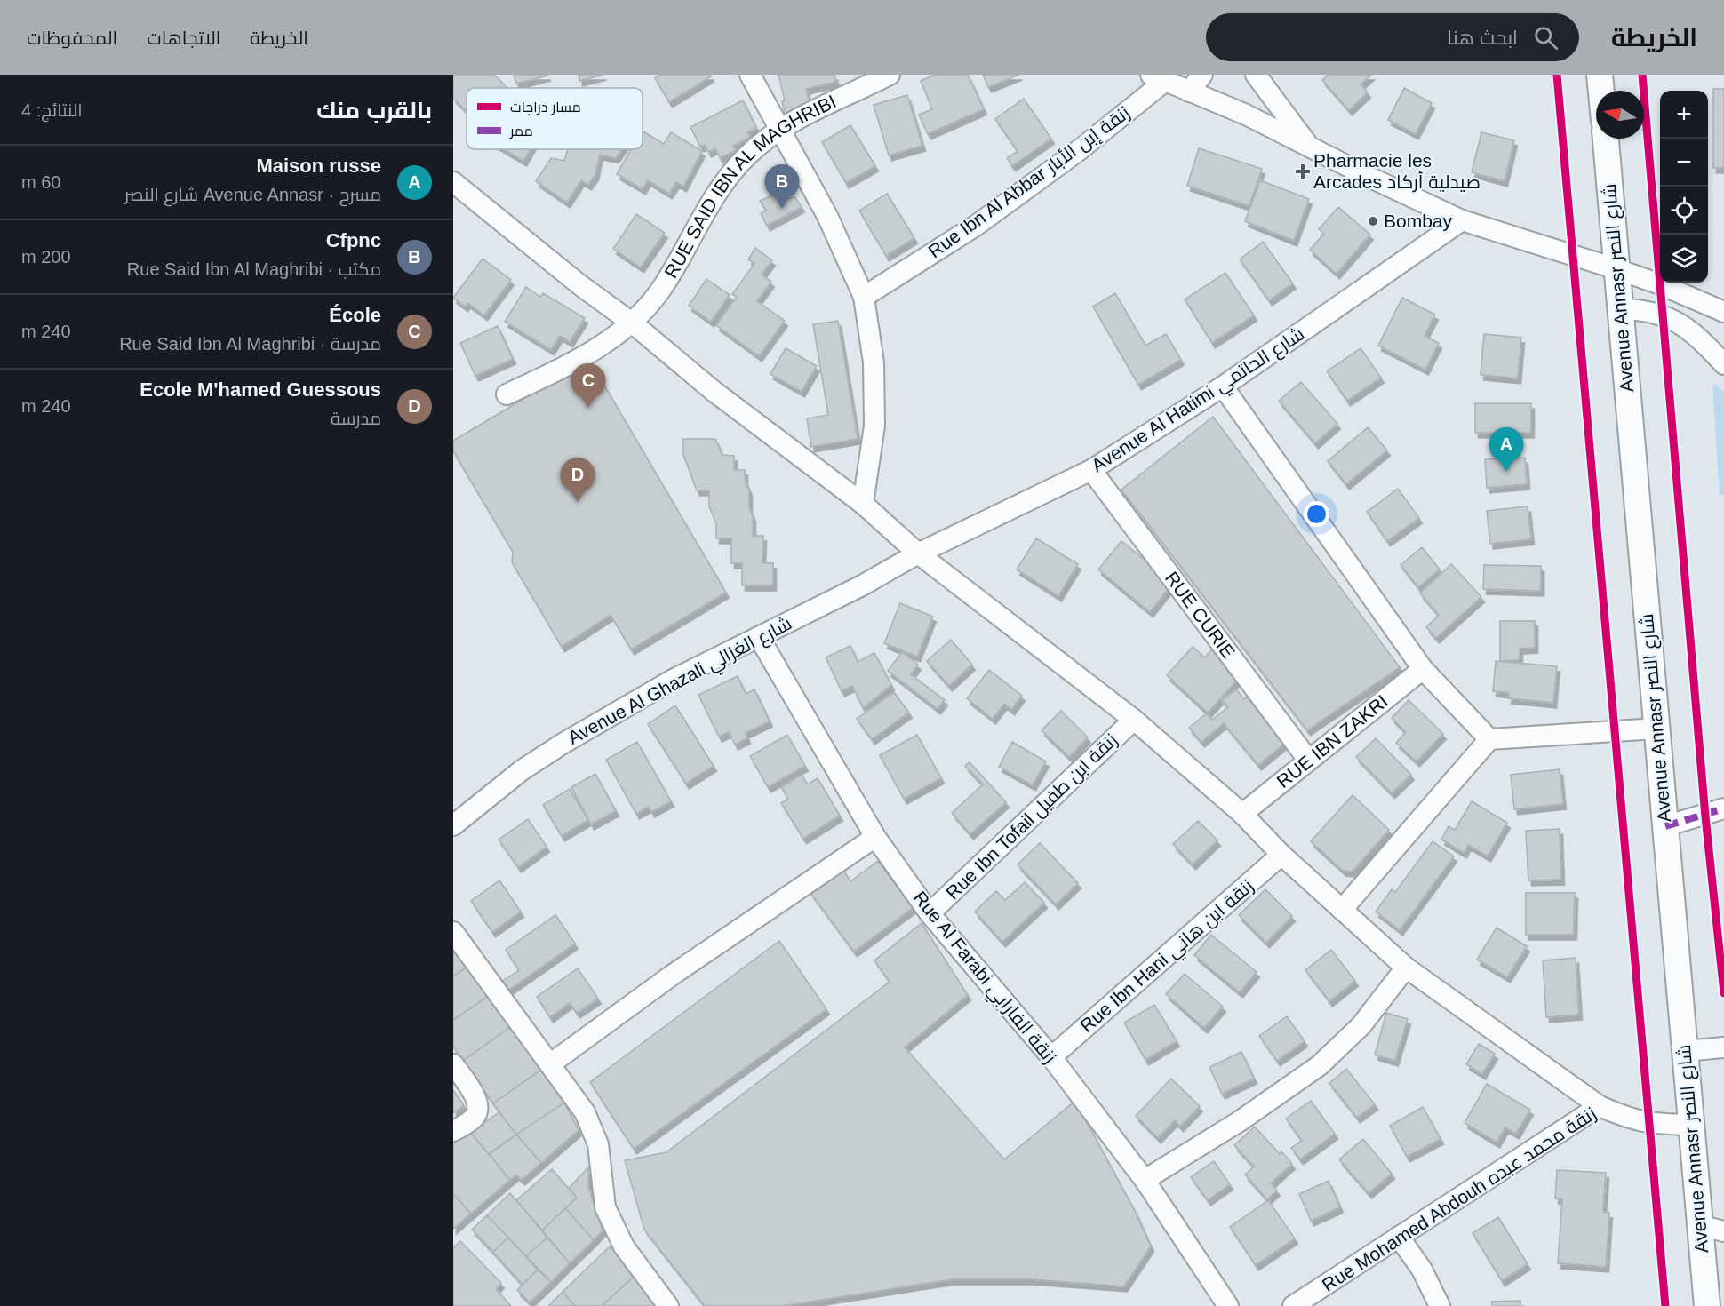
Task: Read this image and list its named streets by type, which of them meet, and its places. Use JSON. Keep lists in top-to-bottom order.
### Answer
{
  "streets": {
    "main road": ["Avenue Annasr شارع النصر"],
    "street": [
      "Rue Ibn Al Abbar زنقة إبن الأبار",
      "RUE SAID IBN AL MAGHRIBI",
      "Avenue Al Hatimi شارع الحاتمي",
      "RUE CURIE",
      "Avenue Al Ghazali شارع الغزالي",
      "RUE IBN ZAKRI",
      "Rue Ibn Tofail زنقة ابن طفيل",
      "Rue Ibn Hani زنقة ابن هاني",
      "Rue Al Farabi زنقة الفارابي",
      "Rue Mohamed Abdouh زنقة محمد عبده"
    ]
  },
  "crossings": [
    ["Avenue Annasr شارع النصر", "Rue Mohamed Abdouh زنقة محمد عبده"],
    ["Avenue Al Hatimi شارع الحاتمي", "RUE CURIE"],
    ["Avenue Al Hatimi شارع الحاتمي", "Avenue Al Ghazali شارع الغزالي"],
    ["RUE CURIE", "RUE IBN ZAKRI"],
    ["Avenue Al Ghazali شارع الغزالي", "Rue Al Farabi زنقة الفارابي"],
    ["Rue Ibn Tofail زنقة ابن طفيل", "Rue Al Farabi زنقة الفارابي"],
    ["Rue Ibn Hani زنقة ابن هاني", "Rue Al Farabi زنقة الفارابي"]
  ],
  "places": {
    "health": ["Pharmacie les Arcades صيدلية أركاد"],
    "other": ["Bombay"]
  },
  "legend": ["مسار دراجات", "ممر"],
  "north": "left",
  "page": {
    "header": "الخريطة",
    "search": "ابحث هنا",
    "nav": ["الخريطة", "الاتجاهات", "المحفوظات"],
    "heading": ["بالقرب منك", "النتائج: 4"],
    "map_buttons": ["+", "−"],
    "list": [
      {
        "mark": "A",
        "name": "Maison russe",
        "note": "مسرح · Avenue Annasr شارع النصر",
        "value": "60 m"
      },
      {
        "mark": "B",
        "name": "Cfpnc",
        "note": "مكتب · Rue Said Ibn Al Maghribi",
        "value": "200 m"
      },
      {
        "mark": "C",
        "name": "École",
        "note": "مدرسة · Rue Said Ibn Al Maghribi",
        "value": "240 m"
      },
      {
        "mark": "D",
        "name": "Ecole M'hamed Guessous",
        "note": "مدرسة",
        "value": "240 m"
      }
    ],
    "pins": [
      "B",
      "C",
      "A",
      "D"
    ]
  }
}
